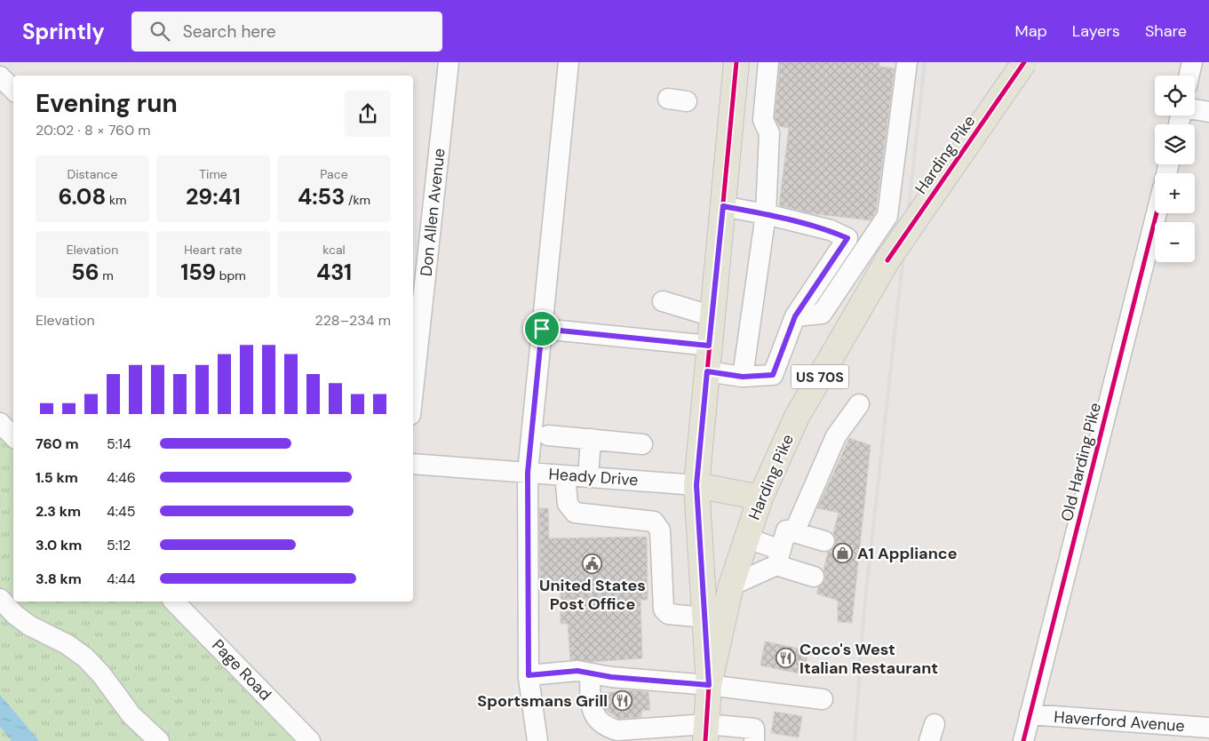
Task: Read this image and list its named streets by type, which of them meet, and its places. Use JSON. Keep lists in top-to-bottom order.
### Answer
{
  "streets": {
    "main road": ["Harding Pike", "US 70S"],
    "street": [
      "Don Allen Avenue",
      "Old Harding Pike",
      "Heady Drive",
      "Page Road",
      "Haverford Avenue"
    ]
  },
  "crossings": [
    ["Old Harding Pike", "Haverford Avenue"]
  ],
  "places": {
    "shop": ["A1 Appliance"],
    "public building": ["United States Post Office"],
    "restaurant": ["Coco's West Italian Restaurant", "Sportsmans Grill"]
  },
  "page": {
    "header": "Sprintly",
    "search": "Search here",
    "nav": ["Map", "Layers", "Share"],
    "map_buttons": ["+", "−"],
    "heading": ["Evening run", "20:02 · 8 × 760 m"],
    "stats": [
      ["Distance", "6.08 km"],
      ["Time", "29:41"],
      ["Pace", "4:53 /km"],
      ["Elevation", "56 m"],
      ["Heart rate", "159 bpm"],
      ["kcal", "431"]
    ],
    "chart": ["Elevation", "228–234 m"],
    "list": [
      {
        "name": "760 m",
        "note": "5:14"
      },
      {
        "name": "1.5 km",
        "note": "4:46"
      },
      {
        "name": "2.3 km",
        "note": "4:45"
      },
      {
        "name": "3.0 km",
        "note": "5:12"
      },
      {
        "name": "3.8 km",
        "note": "4:44"
      }
    ]
  }
}
